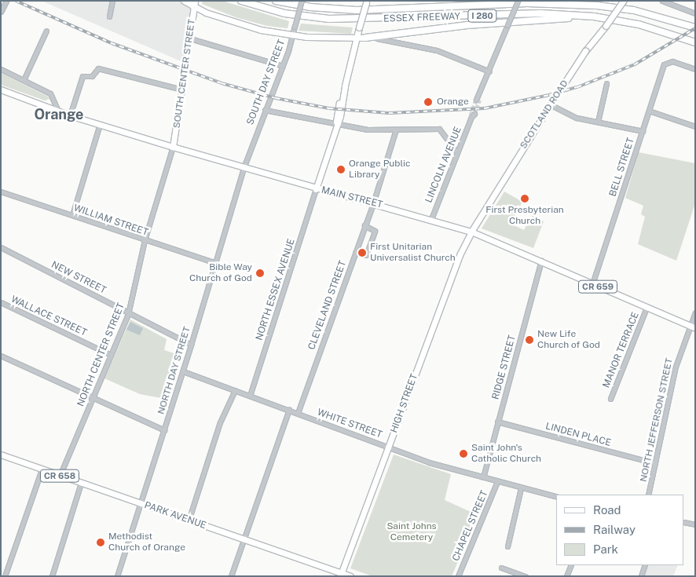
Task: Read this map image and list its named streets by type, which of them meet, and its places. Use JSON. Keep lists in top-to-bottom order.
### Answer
{
  "streets": {
    "highway": ["I 280", "ESSEX FREEWAY"],
    "main road": [
      "SOUTH CENTER STREET",
      "SCOTLAND ROAD",
      "MAIN STREET",
      "CR 659",
      "HIGH STREET",
      "CR 658",
      "PARK AVENUE"
    ],
    "street": [
      "SOUTH DAY STREET",
      "LINCOLN AVENUE",
      "BELL STREET",
      "WILLIAM STREET",
      "NEW STREET",
      "NORTH ESSEX AVENUE",
      "CLEVELAND STREET",
      "WALLACE STREET",
      "MANOR TERRACE",
      "NORTH CENTER STREET",
      "RIDGE STREET",
      "NORTH DAY STREET",
      "NORTH JEFFERSON STREET",
      "WHITE STREET",
      "LINDEN PLACE",
      "CHAPEL STREET"
    ]
  },
  "crossings": [
    ["SOUTH CENTER STREET", "MAIN STREET"],
    ["SOUTH CENTER STREET", "NORTH CENTER STREET"],
    ["SOUTH DAY STREET", "MAIN STREET"],
    ["SOUTH DAY STREET", "NORTH DAY STREET"],
    ["SCOTLAND ROAD", "MAIN STREET"],
    ["SCOTLAND ROAD", "HIGH STREET"],
    ["LINCOLN AVENUE", "MAIN STREET"],
    ["BELL STREET", "MAIN STREET"],
    ["MAIN STREET", "NORTH ESSEX AVENUE"],
    ["MAIN STREET", "CLEVELAND STREET"],
    ["MAIN STREET", "MANOR TERRACE"],
    ["MAIN STREET", "NORTH CENTER STREET"],
    ["MAIN STREET", "RIDGE STREET"],
    ["MAIN STREET", "NORTH DAY STREET"],
    ["MAIN STREET", "HIGH STREET"],
    ["MAIN STREET", "NORTH JEFFERSON STREET"],
    ["WILLIAM STREET", "NORTH CENTER STREET"],
    ["WILLIAM STREET", "NORTH DAY STREET"],
    ["NEW STREET", "NORTH CENTER STREET"],
    ["NEW STREET", "NORTH DAY STREET"],
    ["NORTH ESSEX AVENUE", "WHITE STREET"],
    ["CLEVELAND STREET", "WHITE STREET"],
    ["WALLACE STREET", "NORTH CENTER STREET"],
    ["NORTH CENTER STREET", "PARK AVENUE"],
    ["RIDGE STREET", "WHITE STREET"],
    ["RIDGE STREET", "LINDEN PLACE"],
    ["NORTH DAY STREET", "WHITE STREET"],
    ["NORTH DAY STREET", "PARK AVENUE"],
    ["HIGH STREET", "WHITE STREET"],
    ["HIGH STREET", "PARK AVENUE"],
    ["NORTH JEFFERSON STREET", "LINDEN PLACE"],
    ["WHITE STREET", "CHAPEL STREET"]
  ],
  "districts": ["Orange"],
  "parks": ["Saint Johns Cemetery"],
  "places": [
    "Orange",
    "Orange Public Library",
    "First Presbyterian Church",
    "First Unitarian Universalist Church",
    "Bible Way Church of God",
    "New Life Church of God",
    "Saint John's Catholic Church",
    "Methodist Church of Orange"
  ],
  "legend": ["Road", "Railway", "Park"]
}
